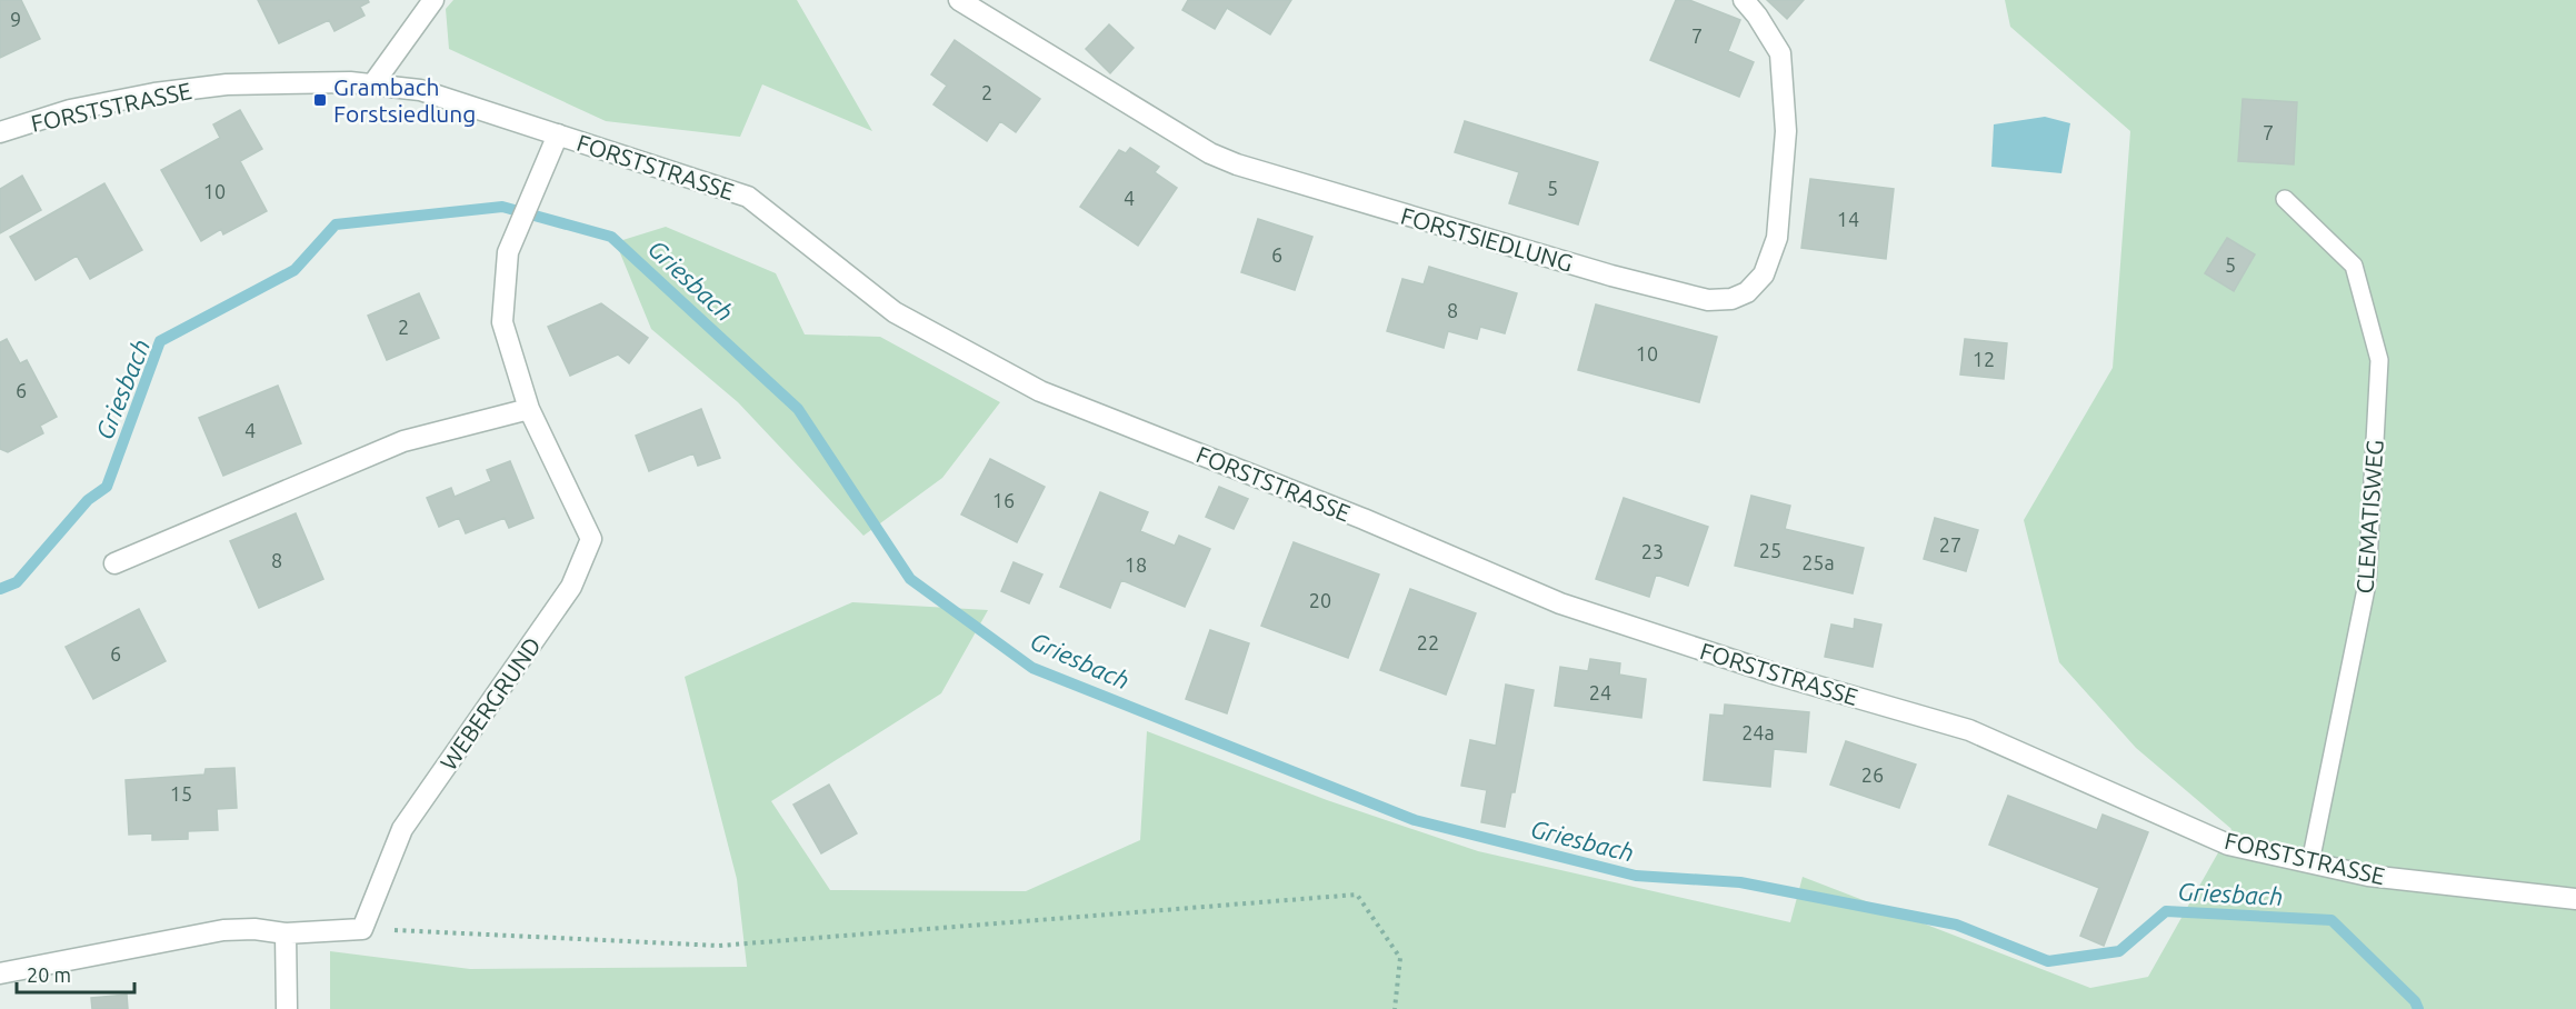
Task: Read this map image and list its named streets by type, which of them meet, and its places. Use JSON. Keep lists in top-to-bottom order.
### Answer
{
  "streets": {
    "street": ["FORSTSTRASSE", "FORSTSIEDLUNG", "WEBERGRUND"],
    "lane": ["CLEMATISWEG"]
  },
  "crossings": [
    ["FORSTSTRASSE", "CLEMATISWEG"],
    ["FORSTSTRASSE", "WEBERGRUND"]
  ],
  "water": ["Griesbach"],
  "places": {
    "transit": ["Grambach Forstsiedlung"]
  },
  "house_numbers": [
    "9",
    "7",
    "2",
    "7",
    "5",
    "10",
    "4",
    "14",
    "6",
    "5",
    "8",
    "2",
    "10",
    "12",
    "6",
    "4",
    "16",
    "27",
    "25",
    "23",
    "8",
    "25a",
    "18",
    "20",
    "22",
    "6",
    "24",
    "24a",
    "26",
    "15"
  ],
  "scale_bar": "20 m"
}
